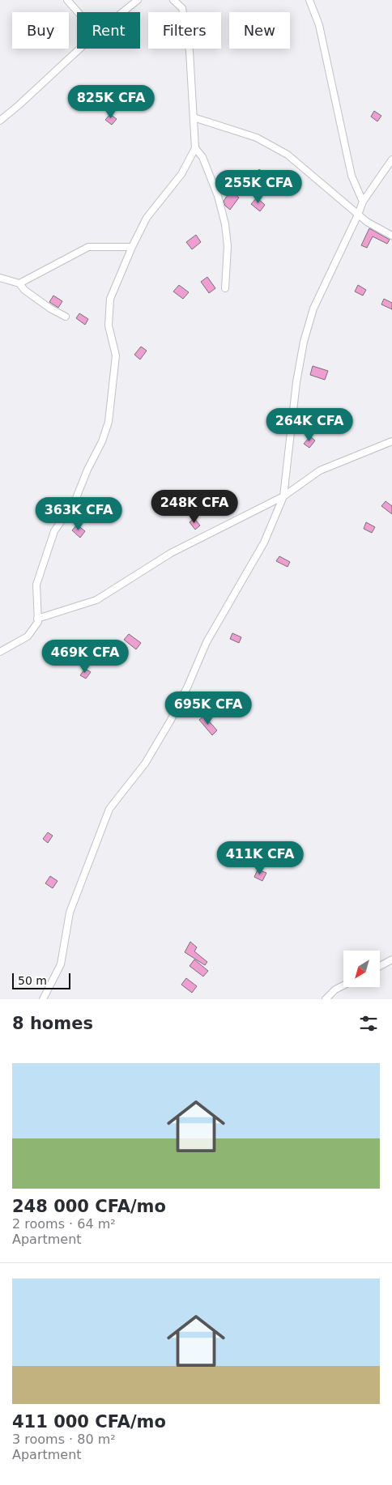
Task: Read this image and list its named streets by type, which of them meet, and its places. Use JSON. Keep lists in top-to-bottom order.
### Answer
{
  "scale_bar": "50 m",
  "north": "bottom left",
  "page": {
    "chip": [
      "Buy",
      "Rent",
      "Filters",
      "New"
    ],
    "price": [
      "825K CFA",
      "255K CFA",
      "264K CFA",
      "248K CFA",
      "363K CFA",
      "469K CFA",
      "695K CFA",
      "411K CFA"
    ],
    "scale": "50 m",
    "heading": "8 homes",
    "list": [
      {
        "name": "248 000 CFA/mo",
        "note": "2 rooms · 64 m² · Apartment"
      },
      {
        "name": "411 000 CFA/mo",
        "note": "3 rooms · 80 m² · Apartment"
      }
    ]
  }
}
